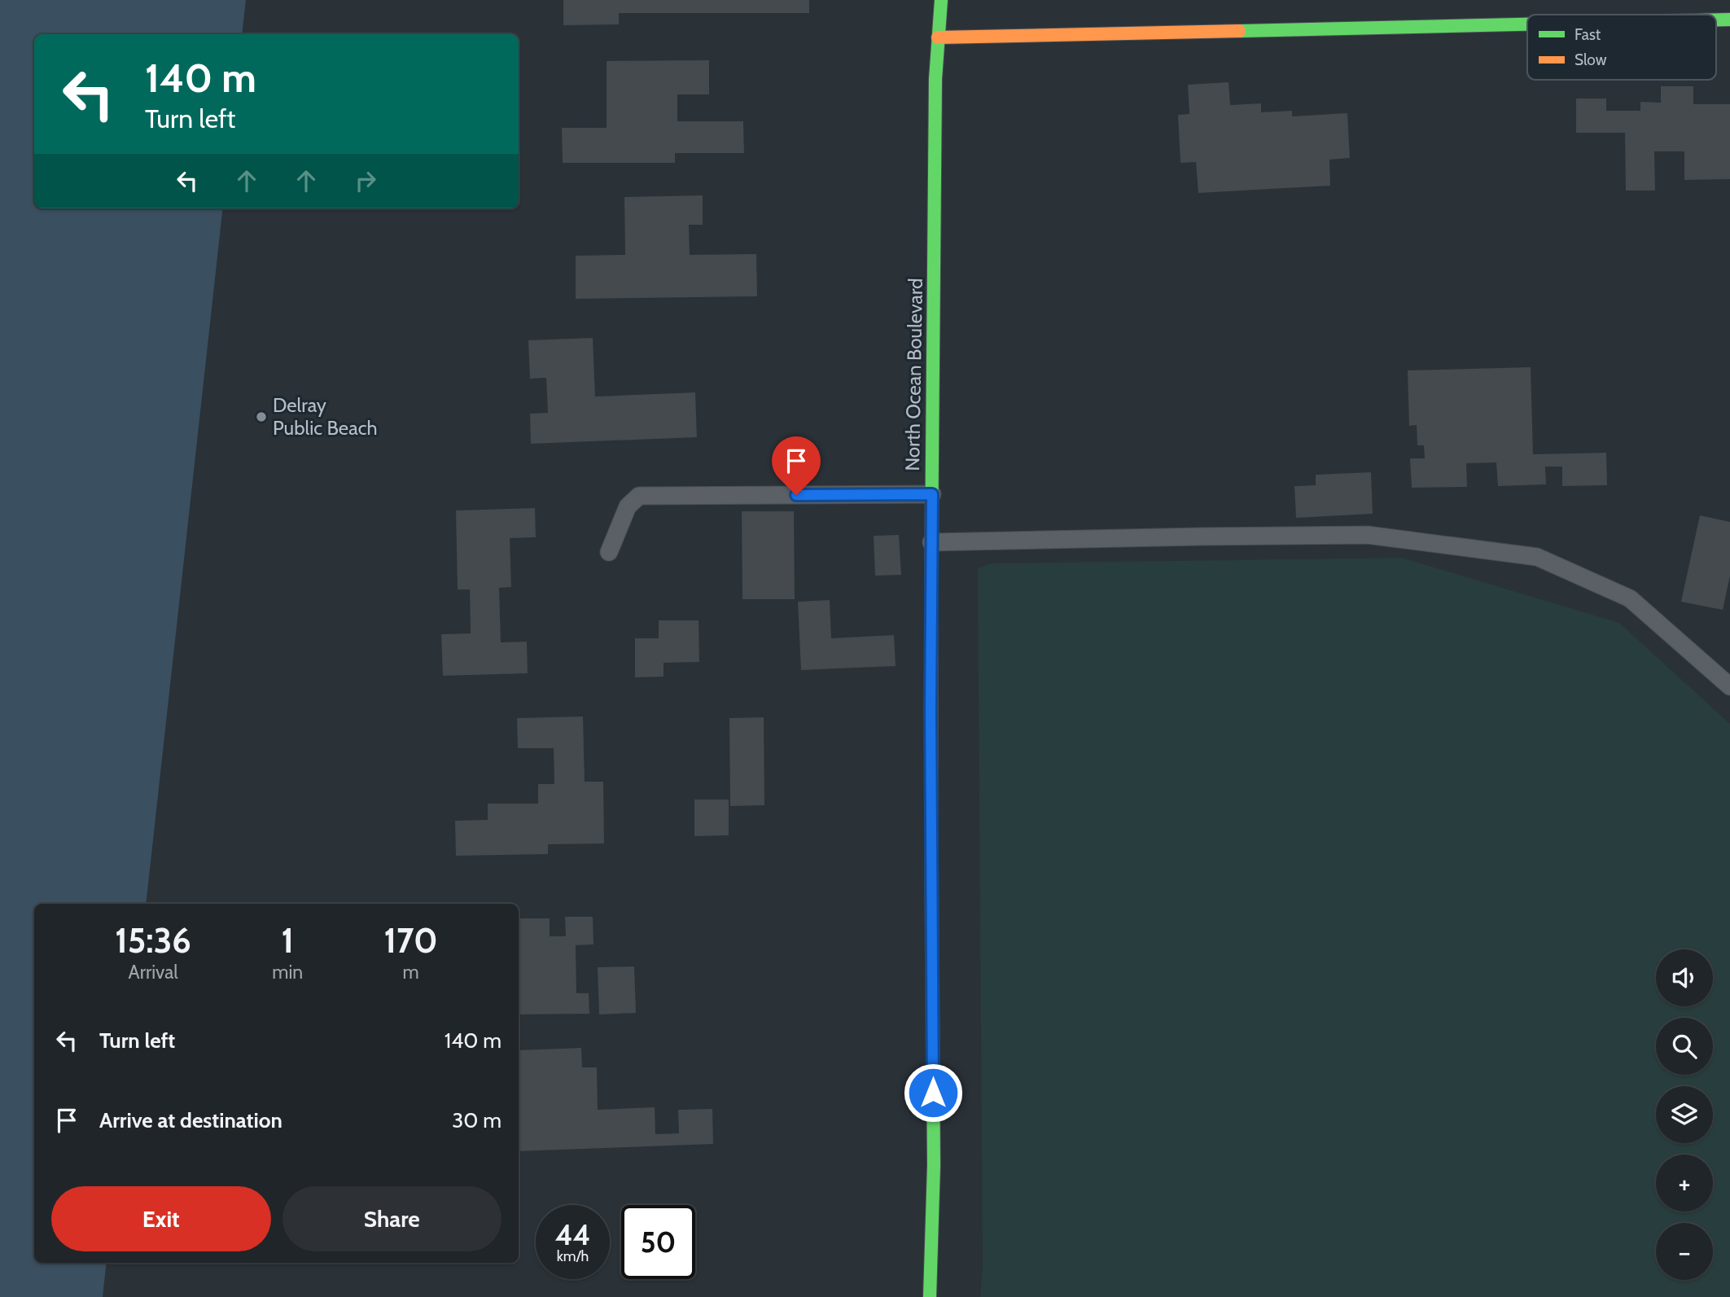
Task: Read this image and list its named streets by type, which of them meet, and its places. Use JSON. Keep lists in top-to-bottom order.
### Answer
{
  "streets": {
    "main road": ["North Ocean Boulevard"]
  },
  "places": ["Delray Public Beach"],
  "legend": ["Fast", "Slow"],
  "page": {
    "turn": ["140 m", "Turn left"],
    "eta": [
      "15:36",
      "Arrival",
      "1",
      "min",
      "170",
      "m"
    ],
    "map_buttons": ["+", "−"],
    "list": [
      {
        "name": "Turn left",
        "value": "140 m"
      },
      {
        "name": "Arrive at destination",
        "value": "30 m"
      }
    ],
    "buttons": ["Exit", "Share"],
    "speed": "44 km/h",
    "limit": "50"
  }
}
